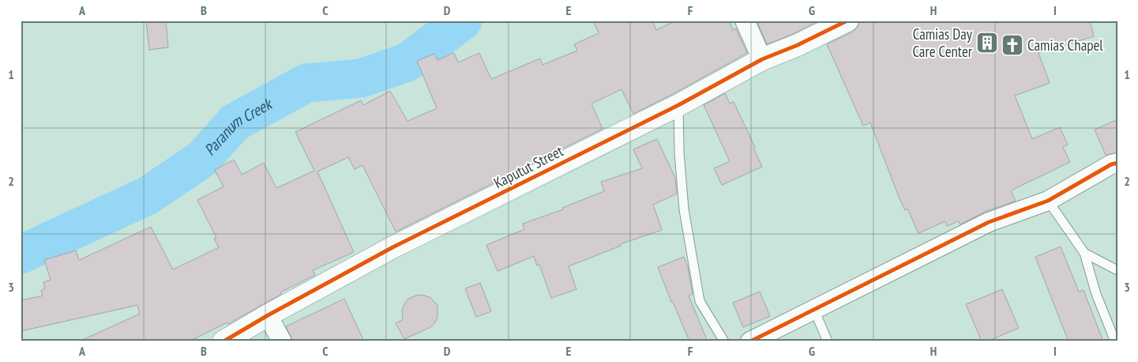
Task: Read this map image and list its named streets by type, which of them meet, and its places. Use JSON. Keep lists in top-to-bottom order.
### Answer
{
  "streets": {
    "street": ["Kaputut Street"]
  },
  "water": ["Paranum Creek"],
  "places": {
    "building": ["Camias Day Care Center"],
    "church": ["Camias Chapel"]
  },
  "grid": {
    "columns": [
      "A",
      "B",
      "C",
      "D",
      "E",
      "F",
      "G",
      "H",
      "I"
    ],
    "rows": ["1", "2", "3"]
  }
}
